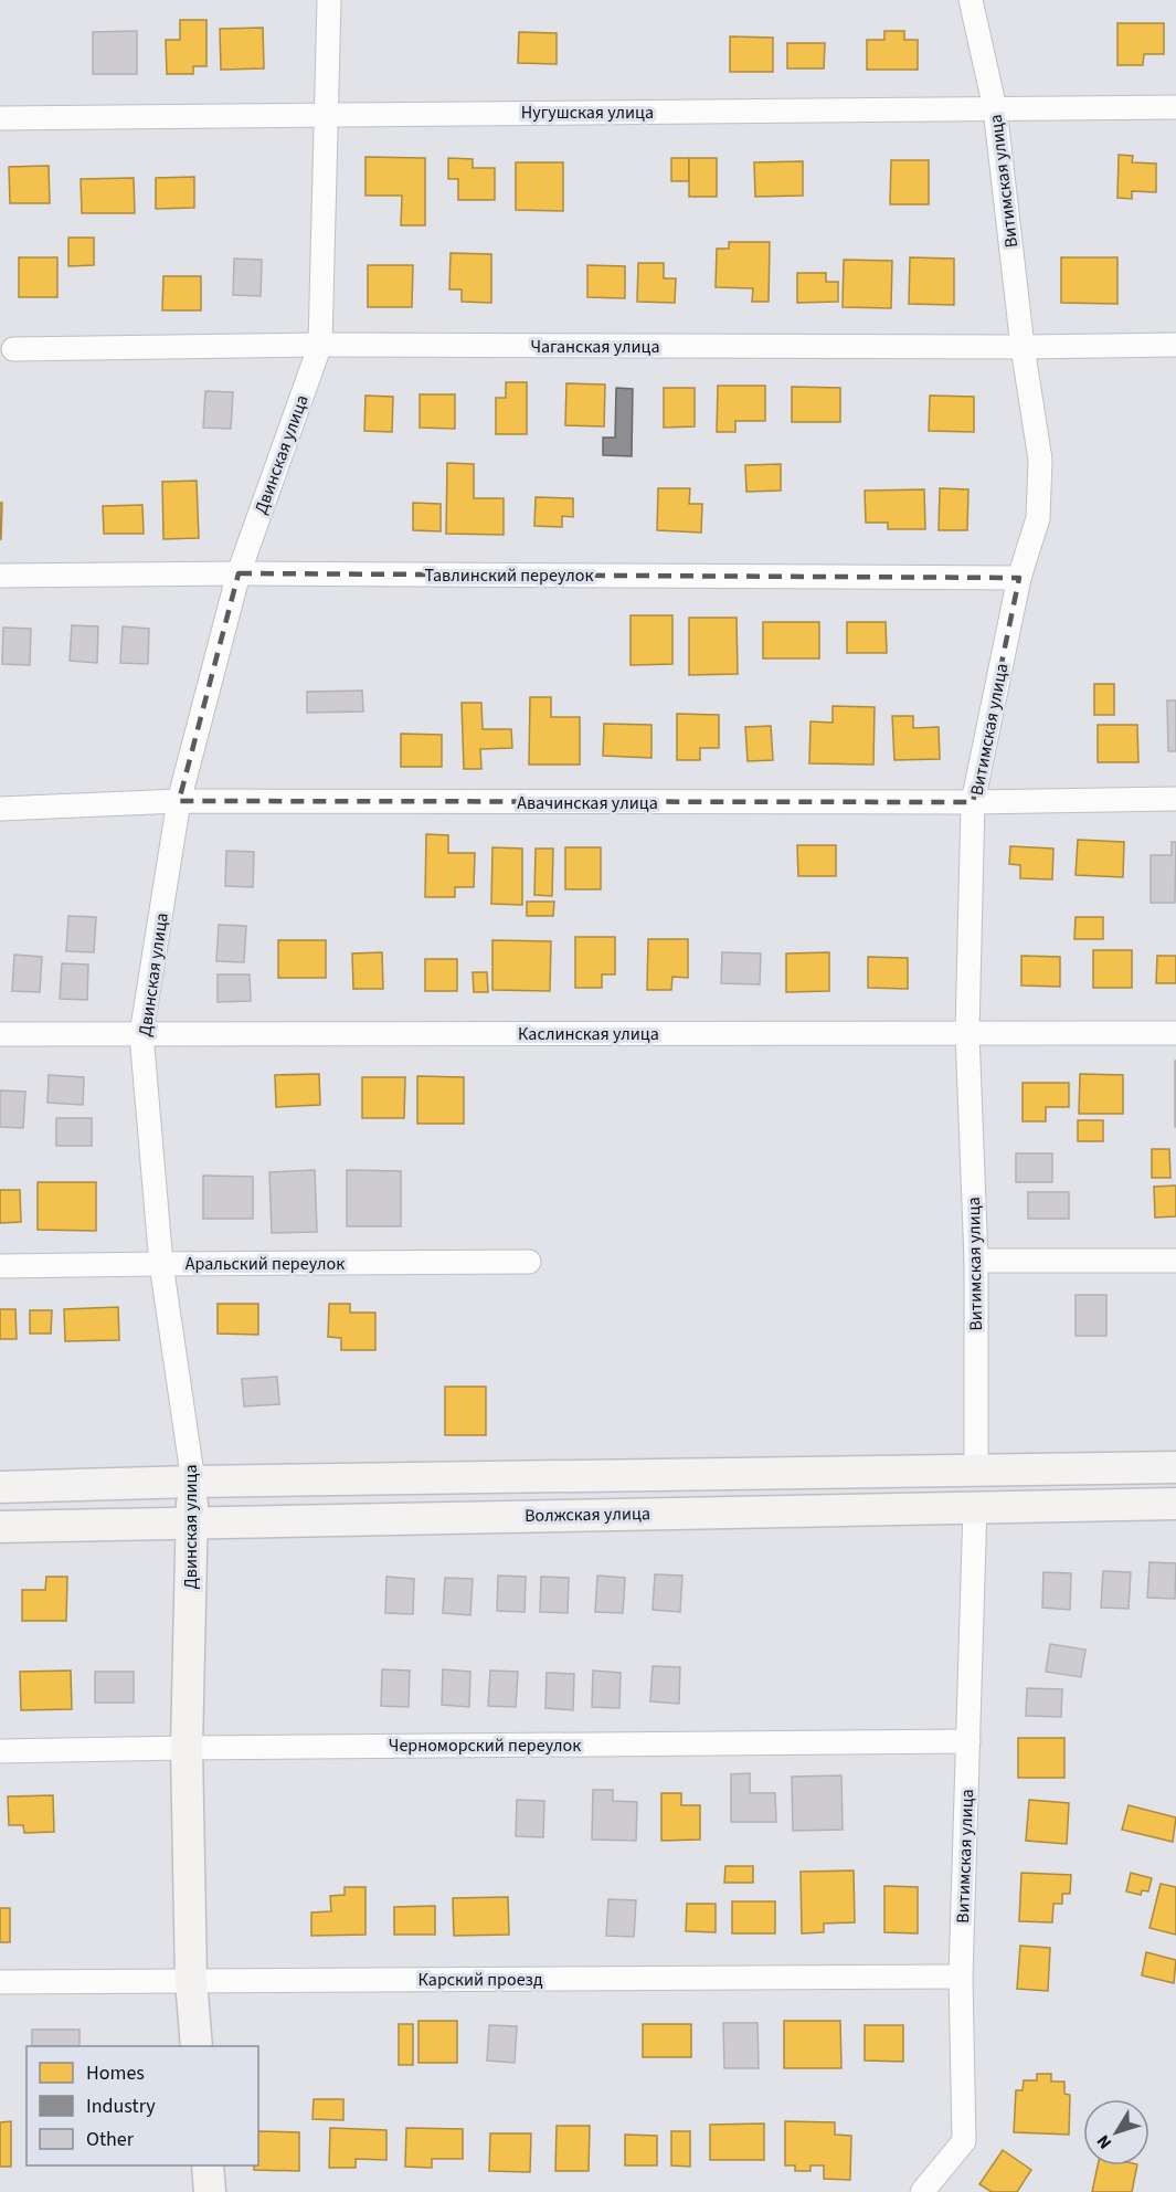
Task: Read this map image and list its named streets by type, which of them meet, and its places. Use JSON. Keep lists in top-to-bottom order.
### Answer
{
  "streets": {
    "street": [
      "Нугушская улица",
      "Витимская улица",
      "Чаганская улица",
      "Двинская улица",
      "Тавлинский переулок",
      "Авачинская улица",
      "Каслинская улица",
      "Аральский переулок",
      "Волжская улица",
      "Черноморский переулок",
      "Карский проезд"
    ]
  },
  "crossings": [
    ["Нугушская улица", "Витимская улица"],
    ["Нугушская улица", "Двинская улица"],
    ["Витимская улица", "Чаганская улица"],
    ["Витимская улица", "Тавлинский переулок"],
    ["Витимская улица", "Авачинская улица"],
    ["Витимская улица", "Каслинская улица"],
    ["Витимская улица", "Волжская улица"],
    ["Витимская улица", "Черноморский переулок"],
    ["Витимская улица", "Карский проезд"],
    ["Чаганская улица", "Двинская улица"],
    ["Двинская улица", "Тавлинский переулок"],
    ["Двинская улица", "Авачинская улица"],
    ["Двинская улица", "Каслинская улица"],
    ["Двинская улица", "Аральский переулок"],
    ["Двинская улица", "Волжская улица"],
    ["Двинская улица", "Черноморский переулок"],
    ["Двинская улица", "Карский проезд"]
  ],
  "legend": ["Homes", "Industry", "Other"],
  "north": "bottom left"
}
